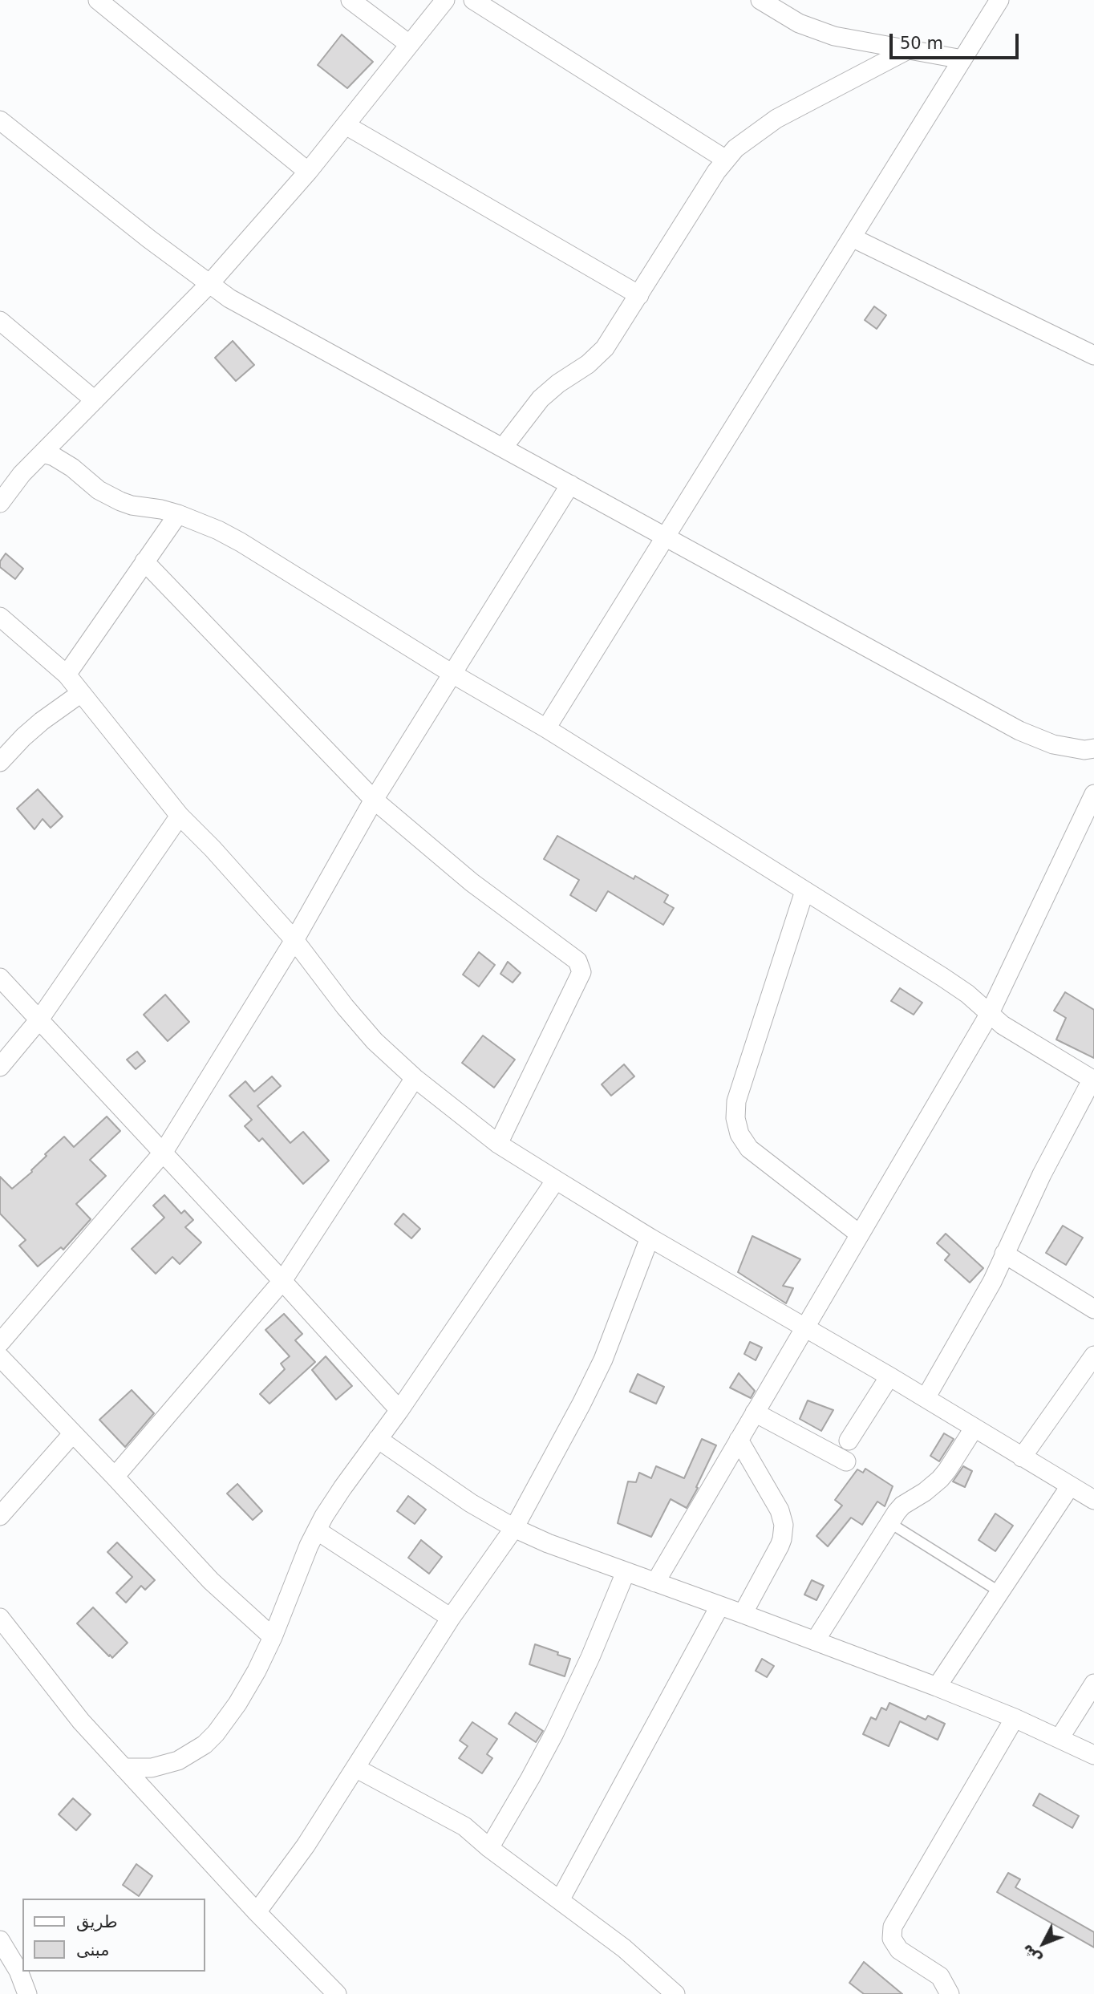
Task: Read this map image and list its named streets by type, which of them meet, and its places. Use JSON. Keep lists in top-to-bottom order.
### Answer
{
  "legend": ["طريق", "مبنى"],
  "scale_bar": "50 m",
  "north": "bottom left"
}
